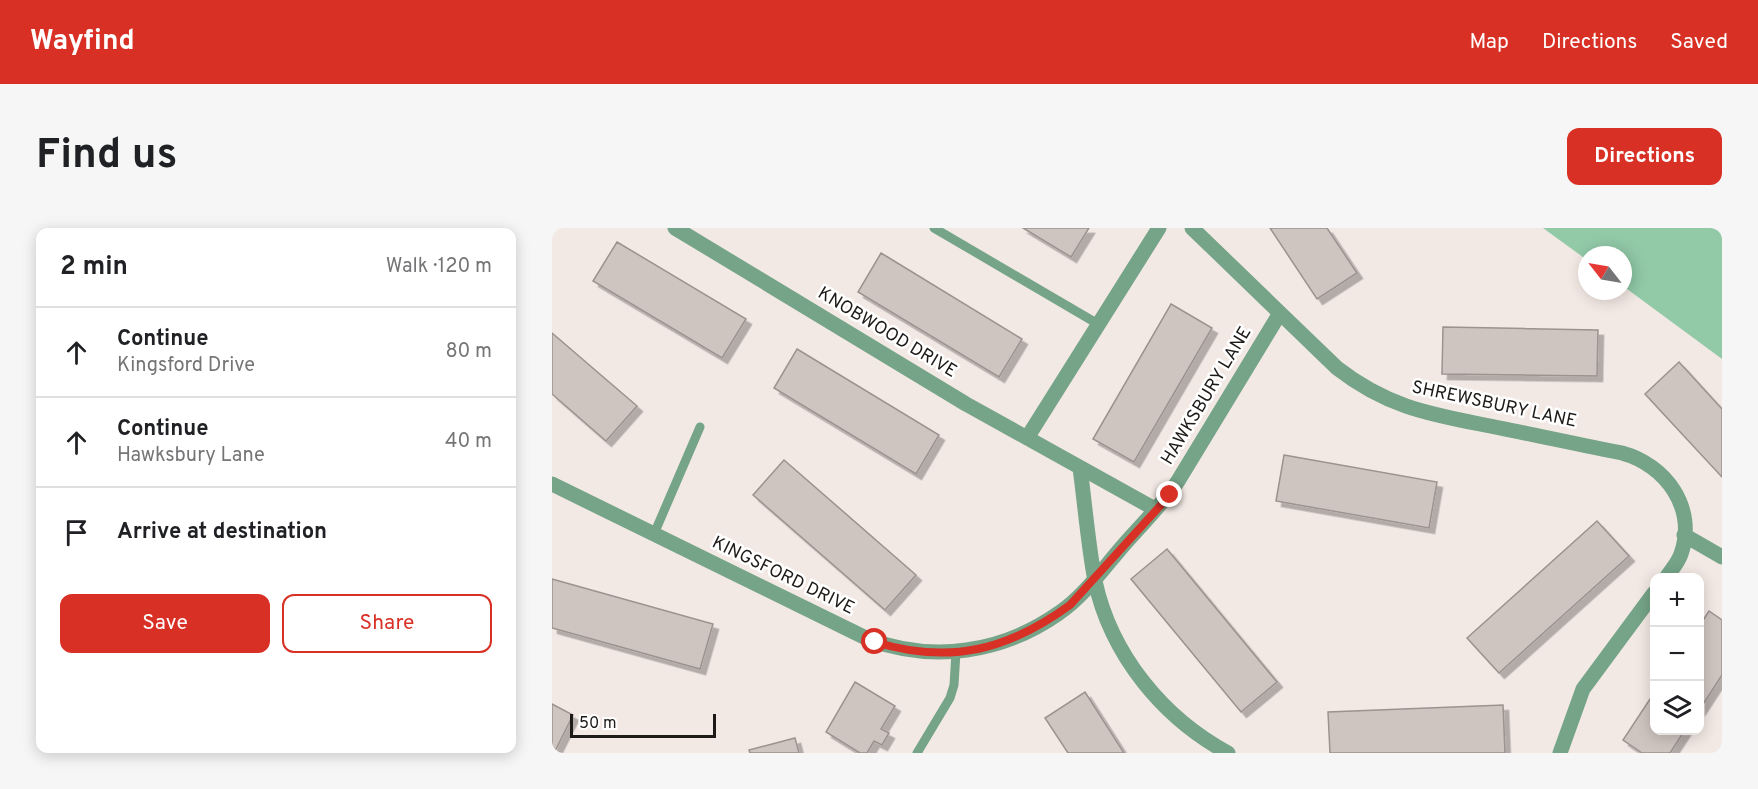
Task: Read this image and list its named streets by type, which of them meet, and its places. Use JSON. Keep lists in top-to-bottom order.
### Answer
{
  "streets": {
    "street": [
      "KNOBWOOD DRIVE",
      "HAWKSBURY LANE",
      "SHREWSBURY LANE",
      "KINGSFORD DRIVE"
    ]
  },
  "crossings": [
    ["KNOBWOOD DRIVE", "HAWKSBURY LANE"],
    ["HAWKSBURY LANE", "SHREWSBURY LANE"],
    ["HAWKSBURY LANE", "KINGSFORD DRIVE"]
  ],
  "scale_bar": "50 m",
  "north": "top left",
  "page": {
    "header": "Wayfind",
    "nav": ["Map", "Directions", "Saved"],
    "buttons": [
      "Directions",
      ["Save", "Share"]
    ],
    "title": "Find us",
    "heading": ["2 min", "Walk · 120 m"],
    "list": [
      ["Continue", "Kingsford Drive", "80 m"],
      ["Continue", "Hawksbury Lane", "40 m"],
      "Arrive at destination"
    ],
    "map_buttons": ["+", "−"],
    "scale": "50 m"
  }
}
